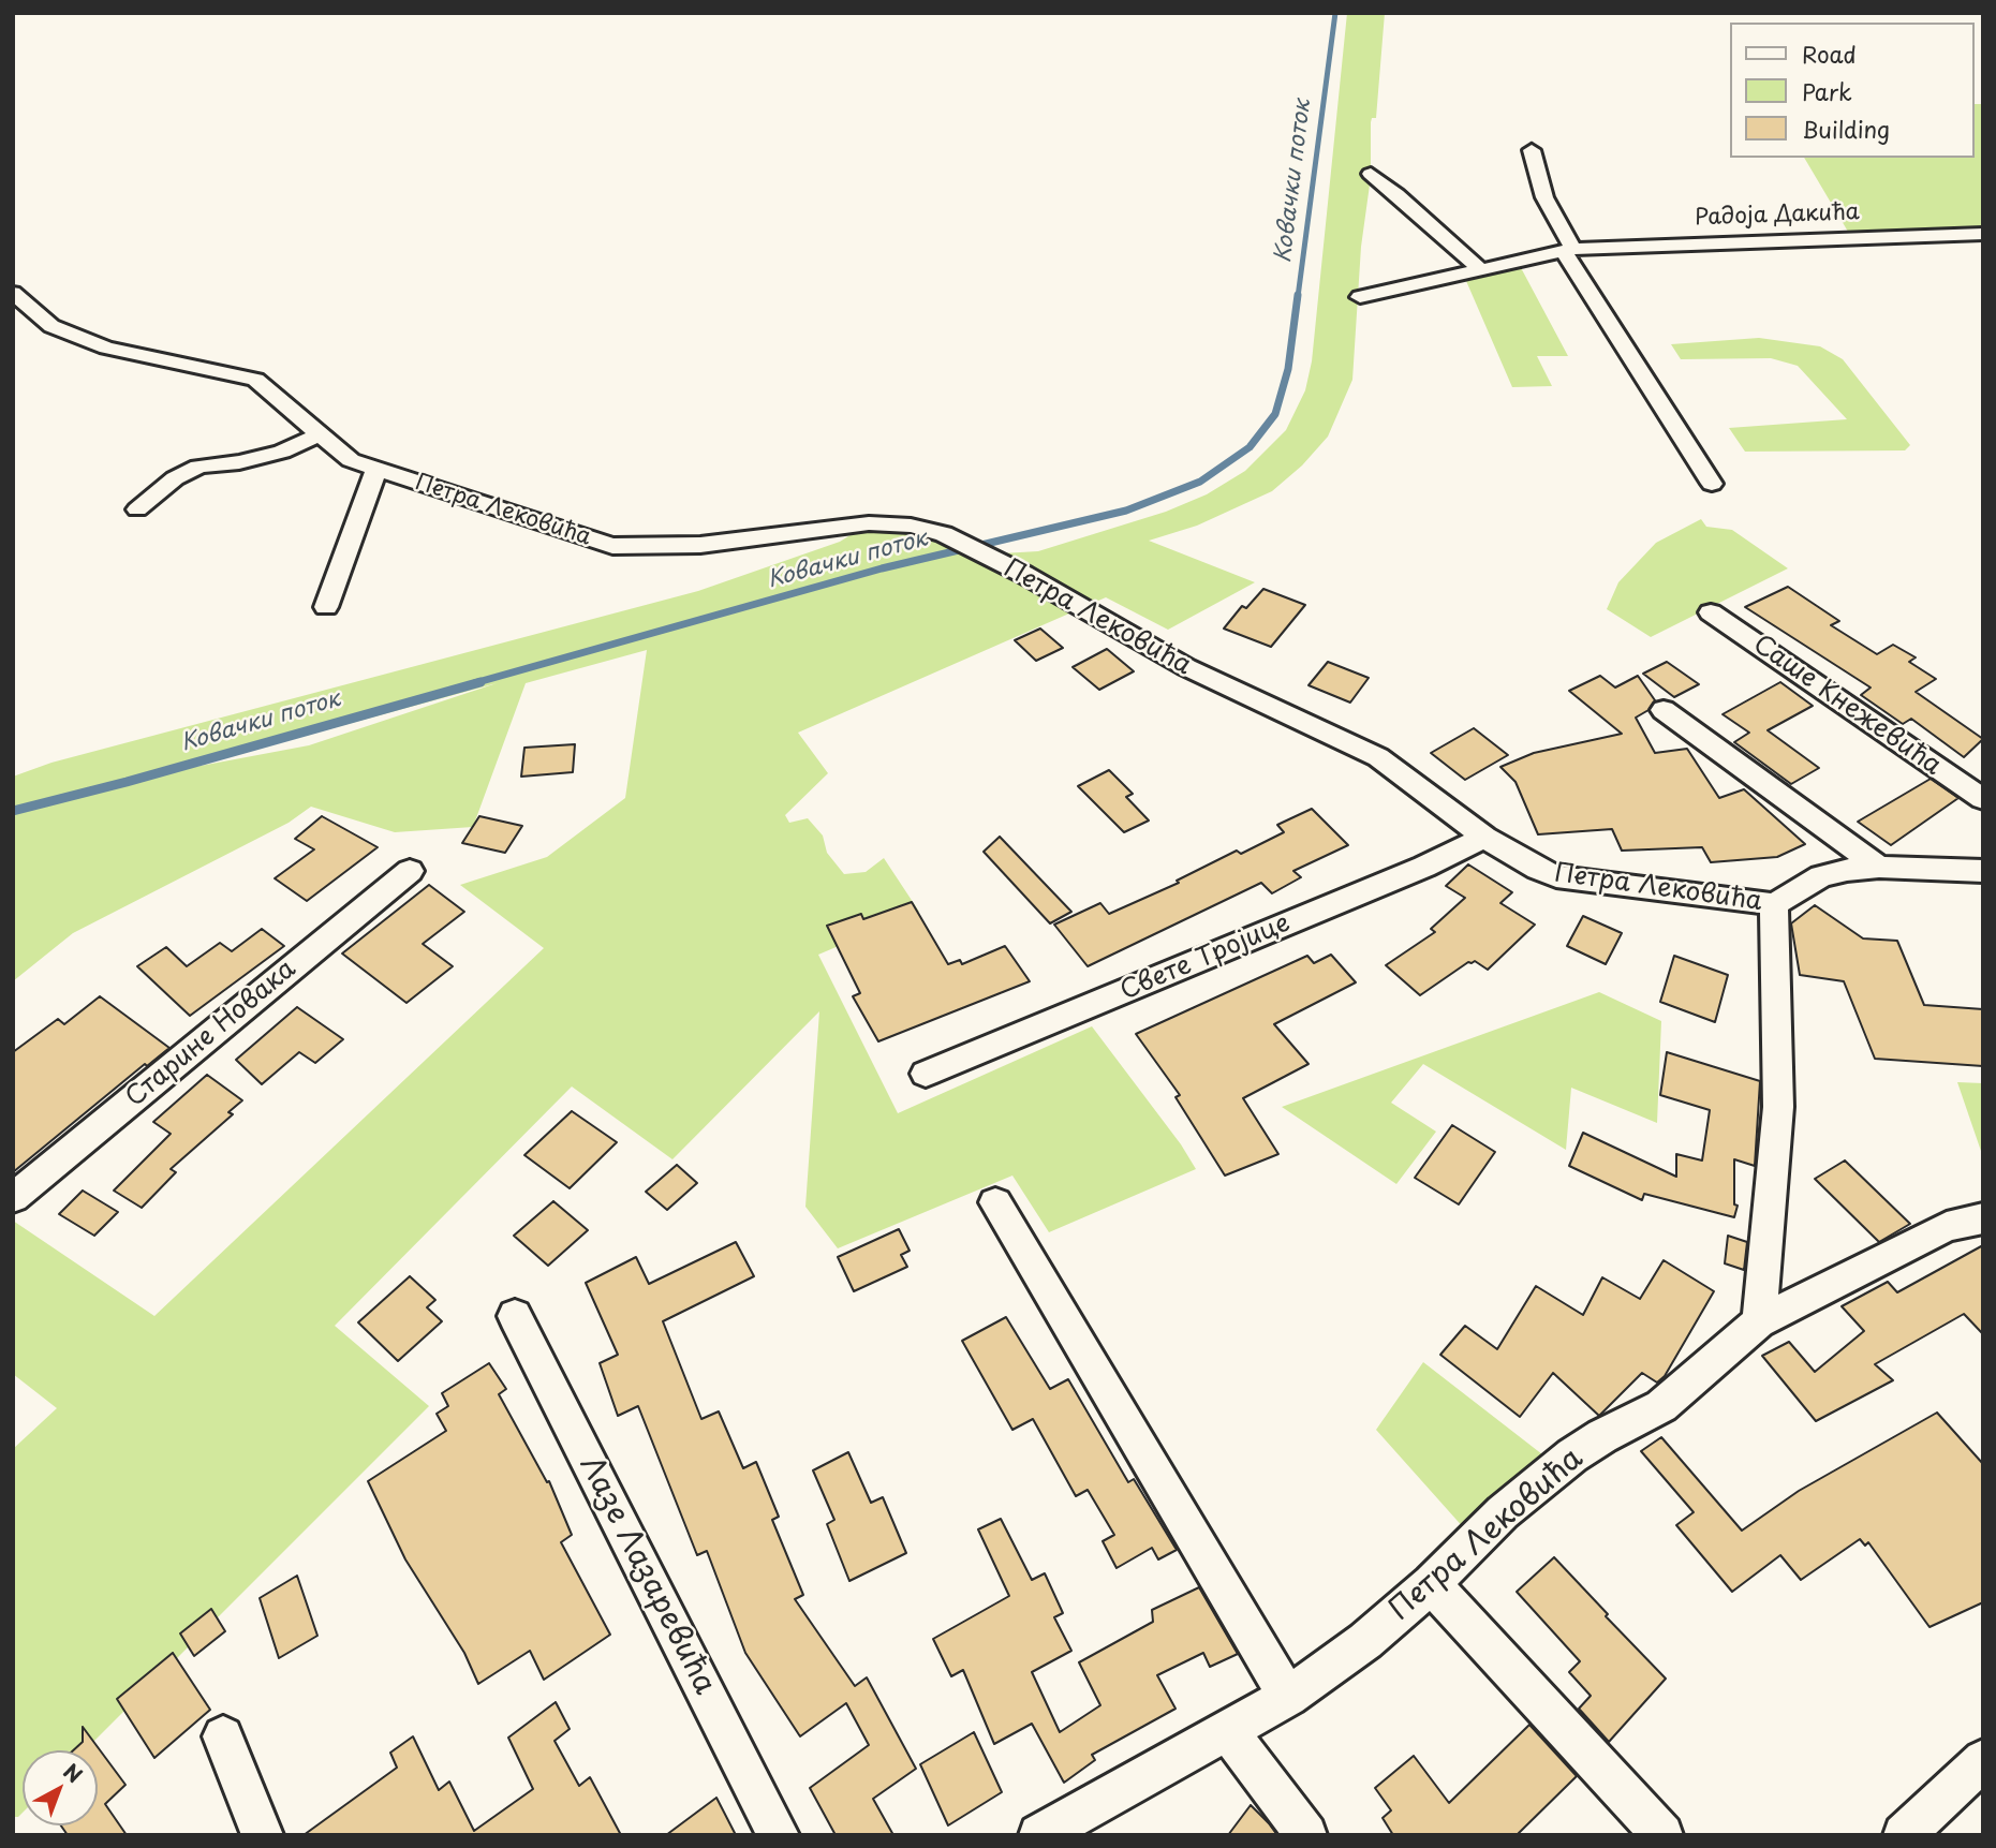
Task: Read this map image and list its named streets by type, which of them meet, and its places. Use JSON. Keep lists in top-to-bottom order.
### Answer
{
  "streets": {
    "street": [
      "Радоја Дакића",
      "Петра Лековића",
      "Саше Кнежевића",
      "Свете Тројице",
      "Старине Новака",
      "Лазе Лазаревића"
    ]
  },
  "crossings": [
    ["Петра Лековића", "Свете Тројице"]
  ],
  "water": ["Ковачки поток"],
  "legend": ["Road", "Park", "Building"],
  "north": "top right"
}
